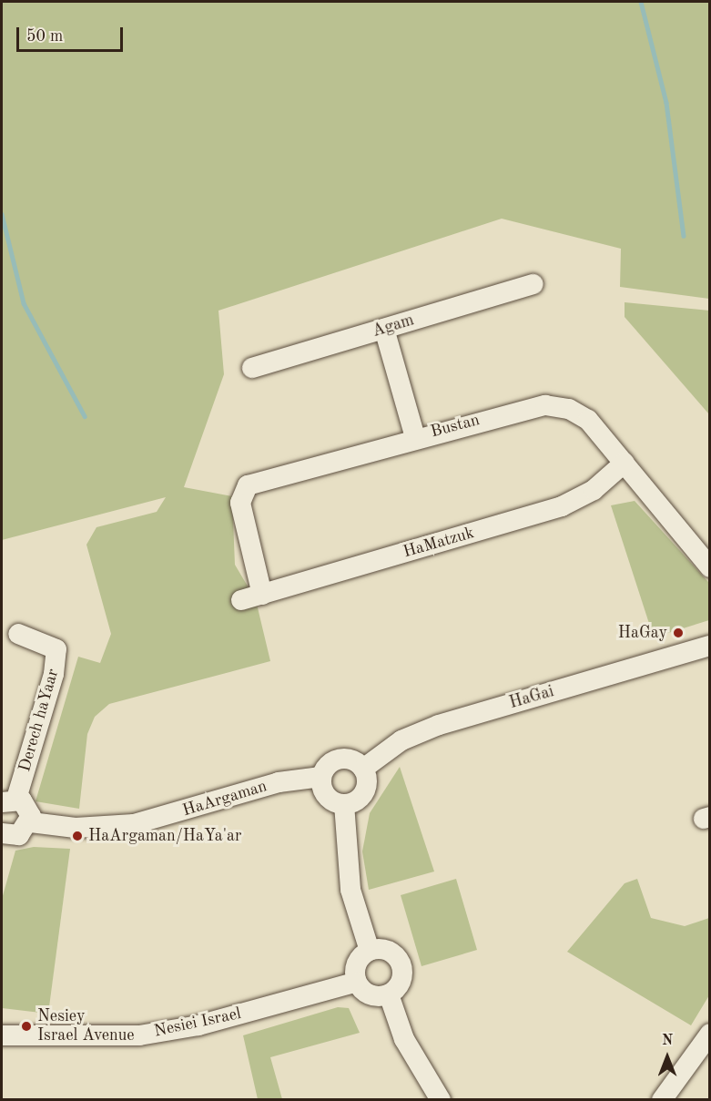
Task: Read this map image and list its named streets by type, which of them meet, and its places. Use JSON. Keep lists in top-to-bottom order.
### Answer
{
  "streets": {
    "street": [
      "Agam",
      "Bustan",
      "HaMatzuk",
      "HaGai",
      "Derech haYaar",
      "HaArgaman",
      "Nesiei Israel"
    ]
  },
  "crossings": [
    ["Bustan", "HaMatzuk"],
    ["HaGai", "HaArgaman"]
  ],
  "places": ["HaGay", "HaArgaman/HaYa'ar", "Nesiey Israel Avenue"],
  "scale_bar": "50 m",
  "north": "top"
}
